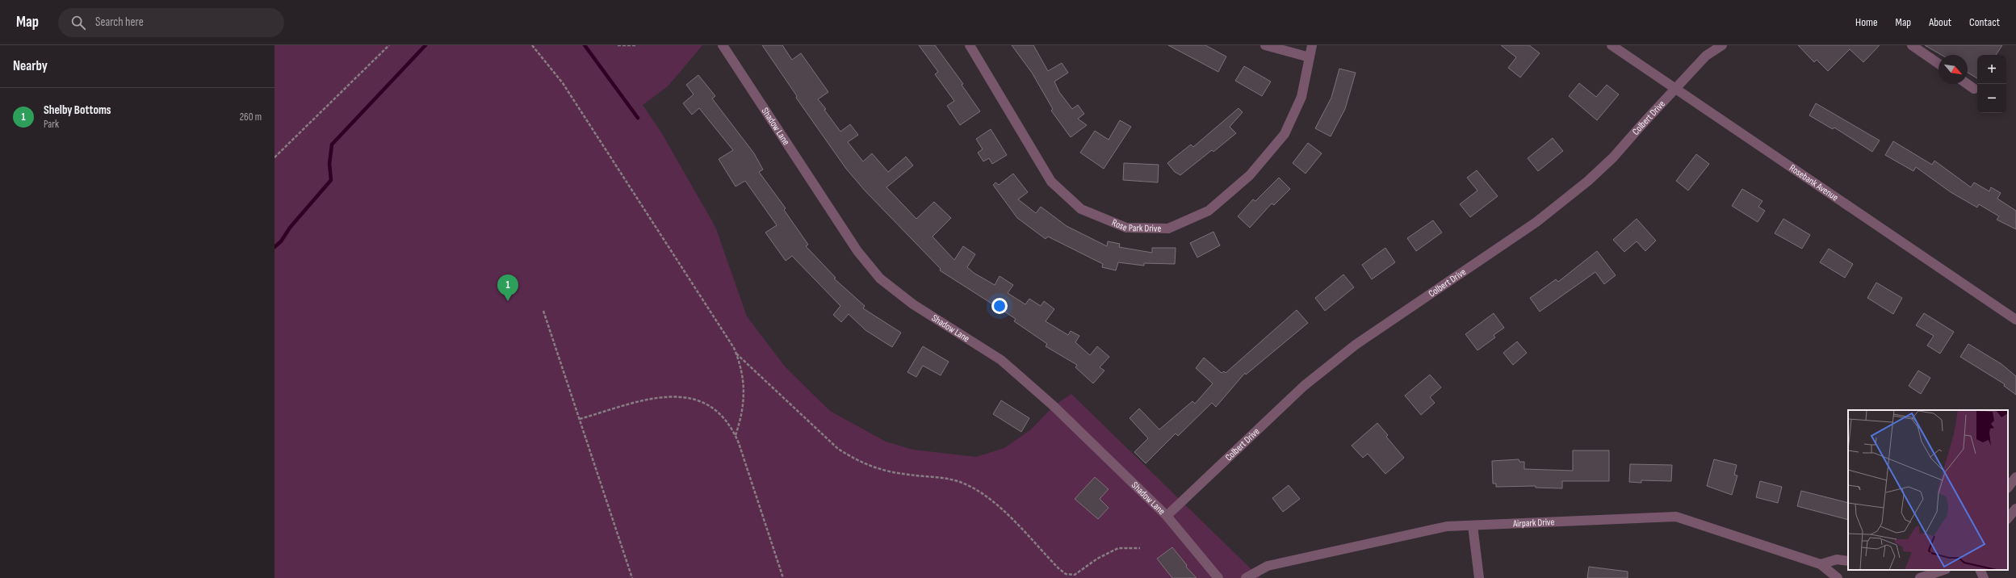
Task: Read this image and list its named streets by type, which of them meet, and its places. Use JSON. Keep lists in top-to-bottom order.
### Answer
{
  "streets": {
    "street": [
      "Colbert Drive",
      "Shadow Lane",
      "Rosebank Avenue",
      "Rose Park Drive",
      "Airpark Drive"
    ]
  },
  "crossings": [
    ["Colbert Drive", "Shadow Lane"],
    ["Colbert Drive", "Rosebank Avenue"]
  ],
  "north": "bottom right",
  "page": {
    "header": "Map",
    "search": "Search here",
    "nav": [
      "Home",
      "Map",
      "About",
      "Contact"
    ],
    "heading": "Nearby",
    "map_buttons": ["+", "−"],
    "list": [
      {
        "mark": "1",
        "name": "Shelby Bottoms",
        "note": "Park",
        "value": "260 m"
      }
    ],
    "pins": "1"
  }
}
